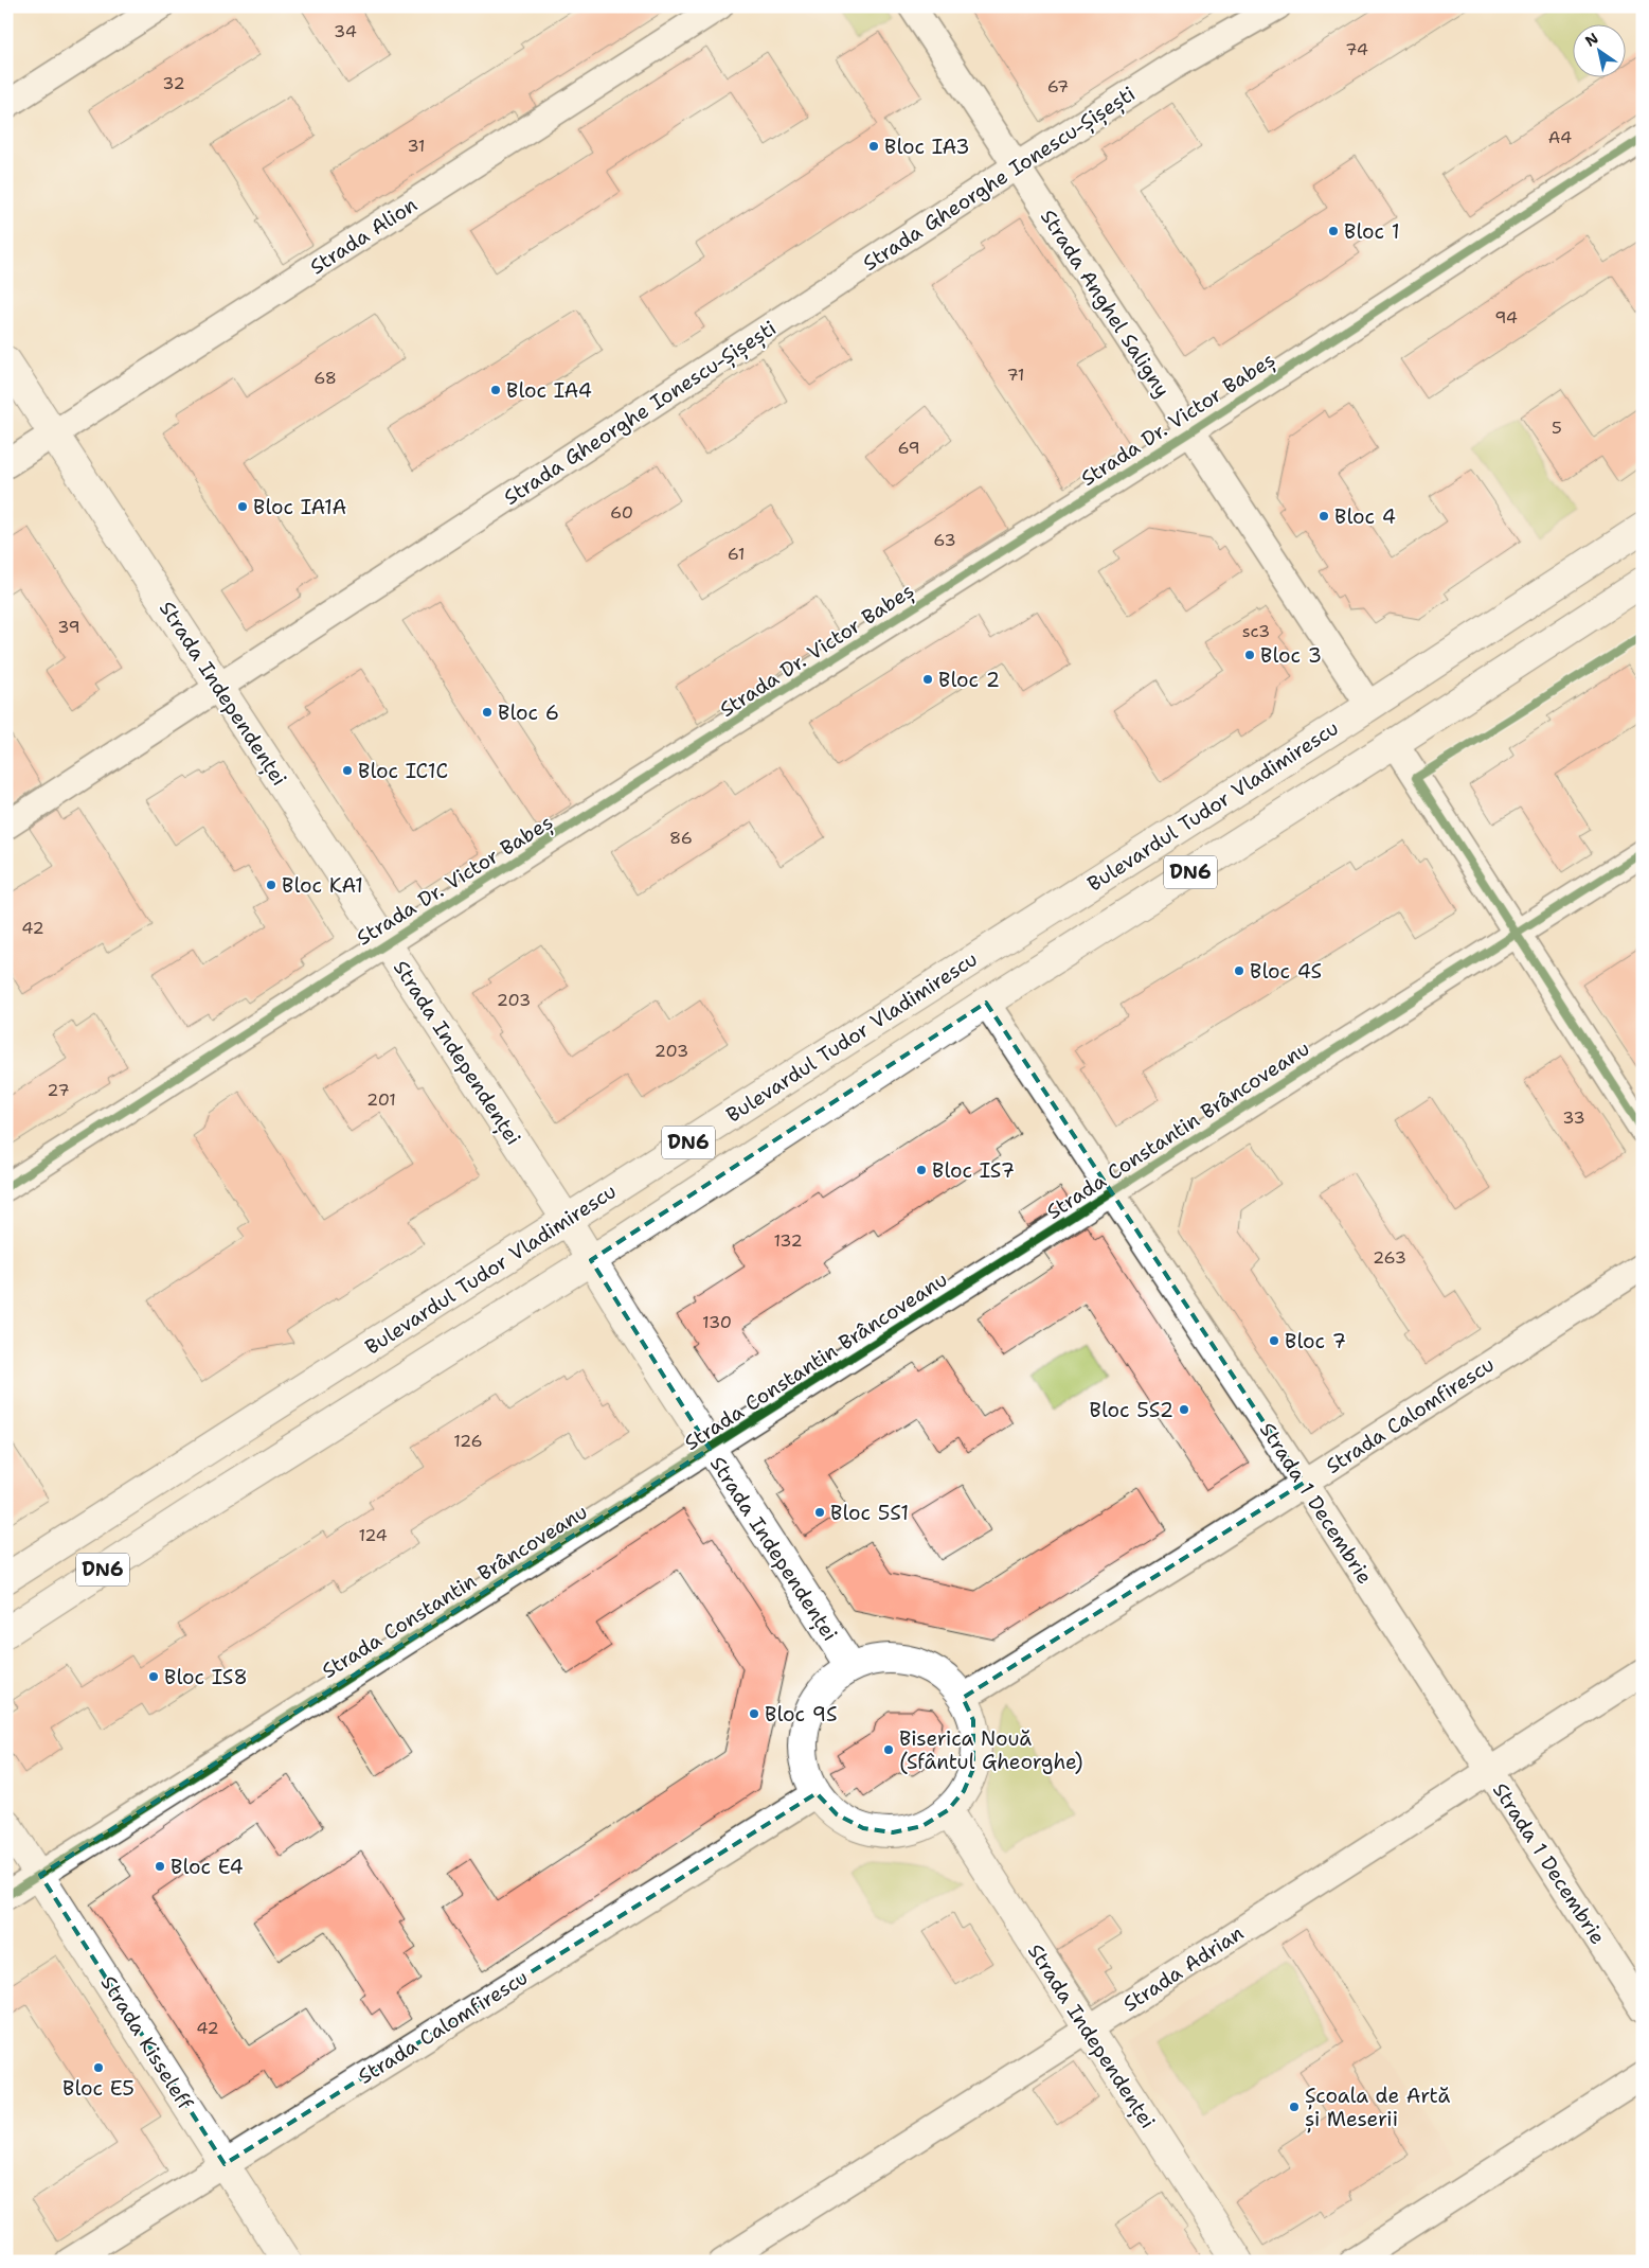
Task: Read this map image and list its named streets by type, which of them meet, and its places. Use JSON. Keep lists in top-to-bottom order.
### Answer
{
  "streets": {
    "main road": [
      "Strada Independenței",
      "Bulevardul Tudor Vladimirescu",
      "DN6",
      "Strada Kisseleff"
    ],
    "street": [
      "Strada Gheorghe Ionescu-Șișești",
      "Strada Alion",
      "Strada Anghel Saligny",
      "Strada Dr. Victor Babeș",
      "Strada Constantin Brâncoveanu",
      "Strada Calomfirescu",
      "Strada 1 Decembrie",
      "Strada Adrian"
    ]
  },
  "crossings": [
    ["Strada Gheorghe Ionescu-Șișești", "Strada Anghel Saligny"],
    ["Strada Gheorghe Ionescu-Șișești", "Strada Independenței"],
    ["Strada Alion", "Strada Independenței"],
    ["Strada Anghel Saligny", "Strada Dr. Victor Babeș"],
    ["Strada Anghel Saligny", "Bulevardul Tudor Vladimirescu"],
    ["Strada Dr. Victor Babeș", "Strada Independenței"],
    ["Strada Independenței", "Bulevardul Tudor Vladimirescu"],
    ["Strada Independenței", "DN6"],
    ["Strada Independenței", "Strada Constantin Brâncoveanu"],
    ["Strada Independenței", "Strada Calomfirescu"],
    ["Strada Independenței", "Strada Adrian"],
    ["DN6", "Strada 1 Decembrie"],
    ["Strada Constantin Brâncoveanu", "Strada 1 Decembrie"],
    ["Strada Constantin Brâncoveanu", "Strada Kisseleff"],
    ["Strada Calomfirescu", "Strada 1 Decembrie"],
    ["Strada Calomfirescu", "Strada Kisseleff"],
    ["Strada 1 Decembrie", "Strada Adrian"]
  ],
  "places": [
    "Bloc IA3",
    "Bloc 1",
    "Bloc IA4",
    "Bloc IA1A",
    "Bloc 4",
    "Bloc 3",
    "Bloc 2",
    "Bloc 6",
    "Bloc IC1C",
    "Bloc KA1",
    "Bloc 4S",
    "Bloc IS7",
    "Bloc 7",
    "Bloc 5S2",
    "Bloc 5S1",
    "Bloc IS8",
    "Bloc 9S",
    "Biserica Nouă (Sfântul Gheorghe)",
    "Bloc E4",
    "Bloc E5",
    "Școala de Artă și Meserii"
  ],
  "house_numbers": [
    "34",
    "74",
    "32",
    "67",
    "A4",
    "31",
    "94",
    "71",
    "68",
    "5",
    "69",
    "60",
    "63",
    "61",
    "39",
    "sc3",
    "86",
    "42",
    "203",
    "203",
    "27",
    "201",
    "33",
    "132",
    "263",
    "130",
    "126",
    "124",
    "42"
  ],
  "north": "top left"
}
